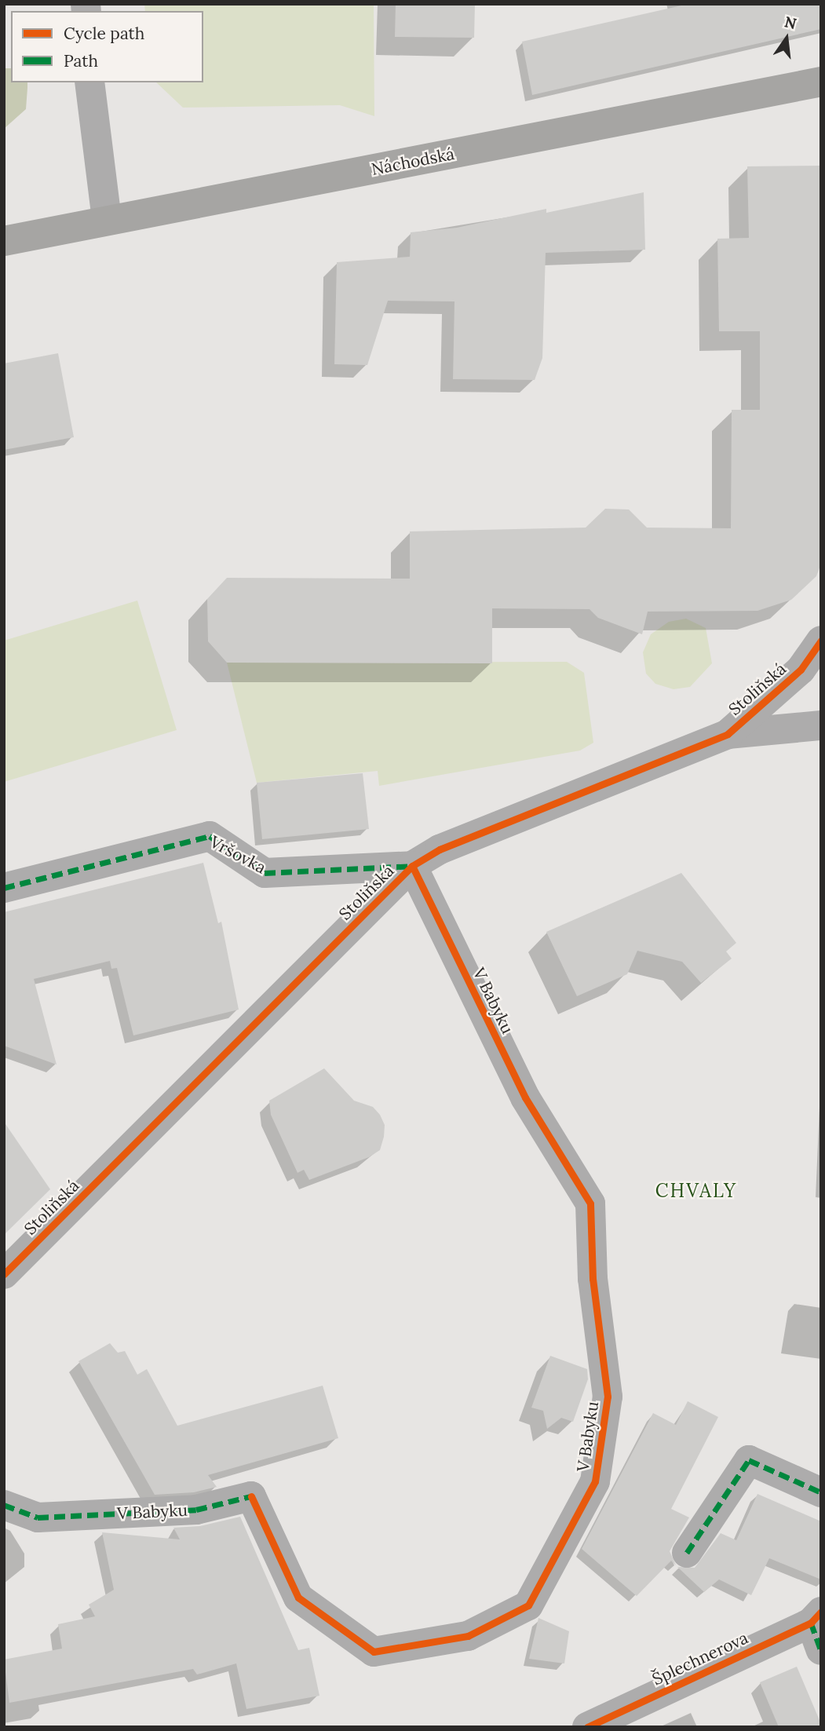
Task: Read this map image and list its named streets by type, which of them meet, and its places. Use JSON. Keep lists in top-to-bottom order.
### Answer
{
  "streets": {
    "main road": ["Náchodská"],
    "street": [
      "Stoliňská",
      "Vršovka",
      "V Babyku",
      "Šplechnerova"
    ]
  },
  "crossings": [
    ["Stoliňská", "Vršovka"],
    ["Stoliňská", "V Babyku"],
    ["Vršovka", "V Babyku"]
  ],
  "districts": ["CHVALY"],
  "legend": ["Cycle path", "Path"],
  "north": "top"
}
